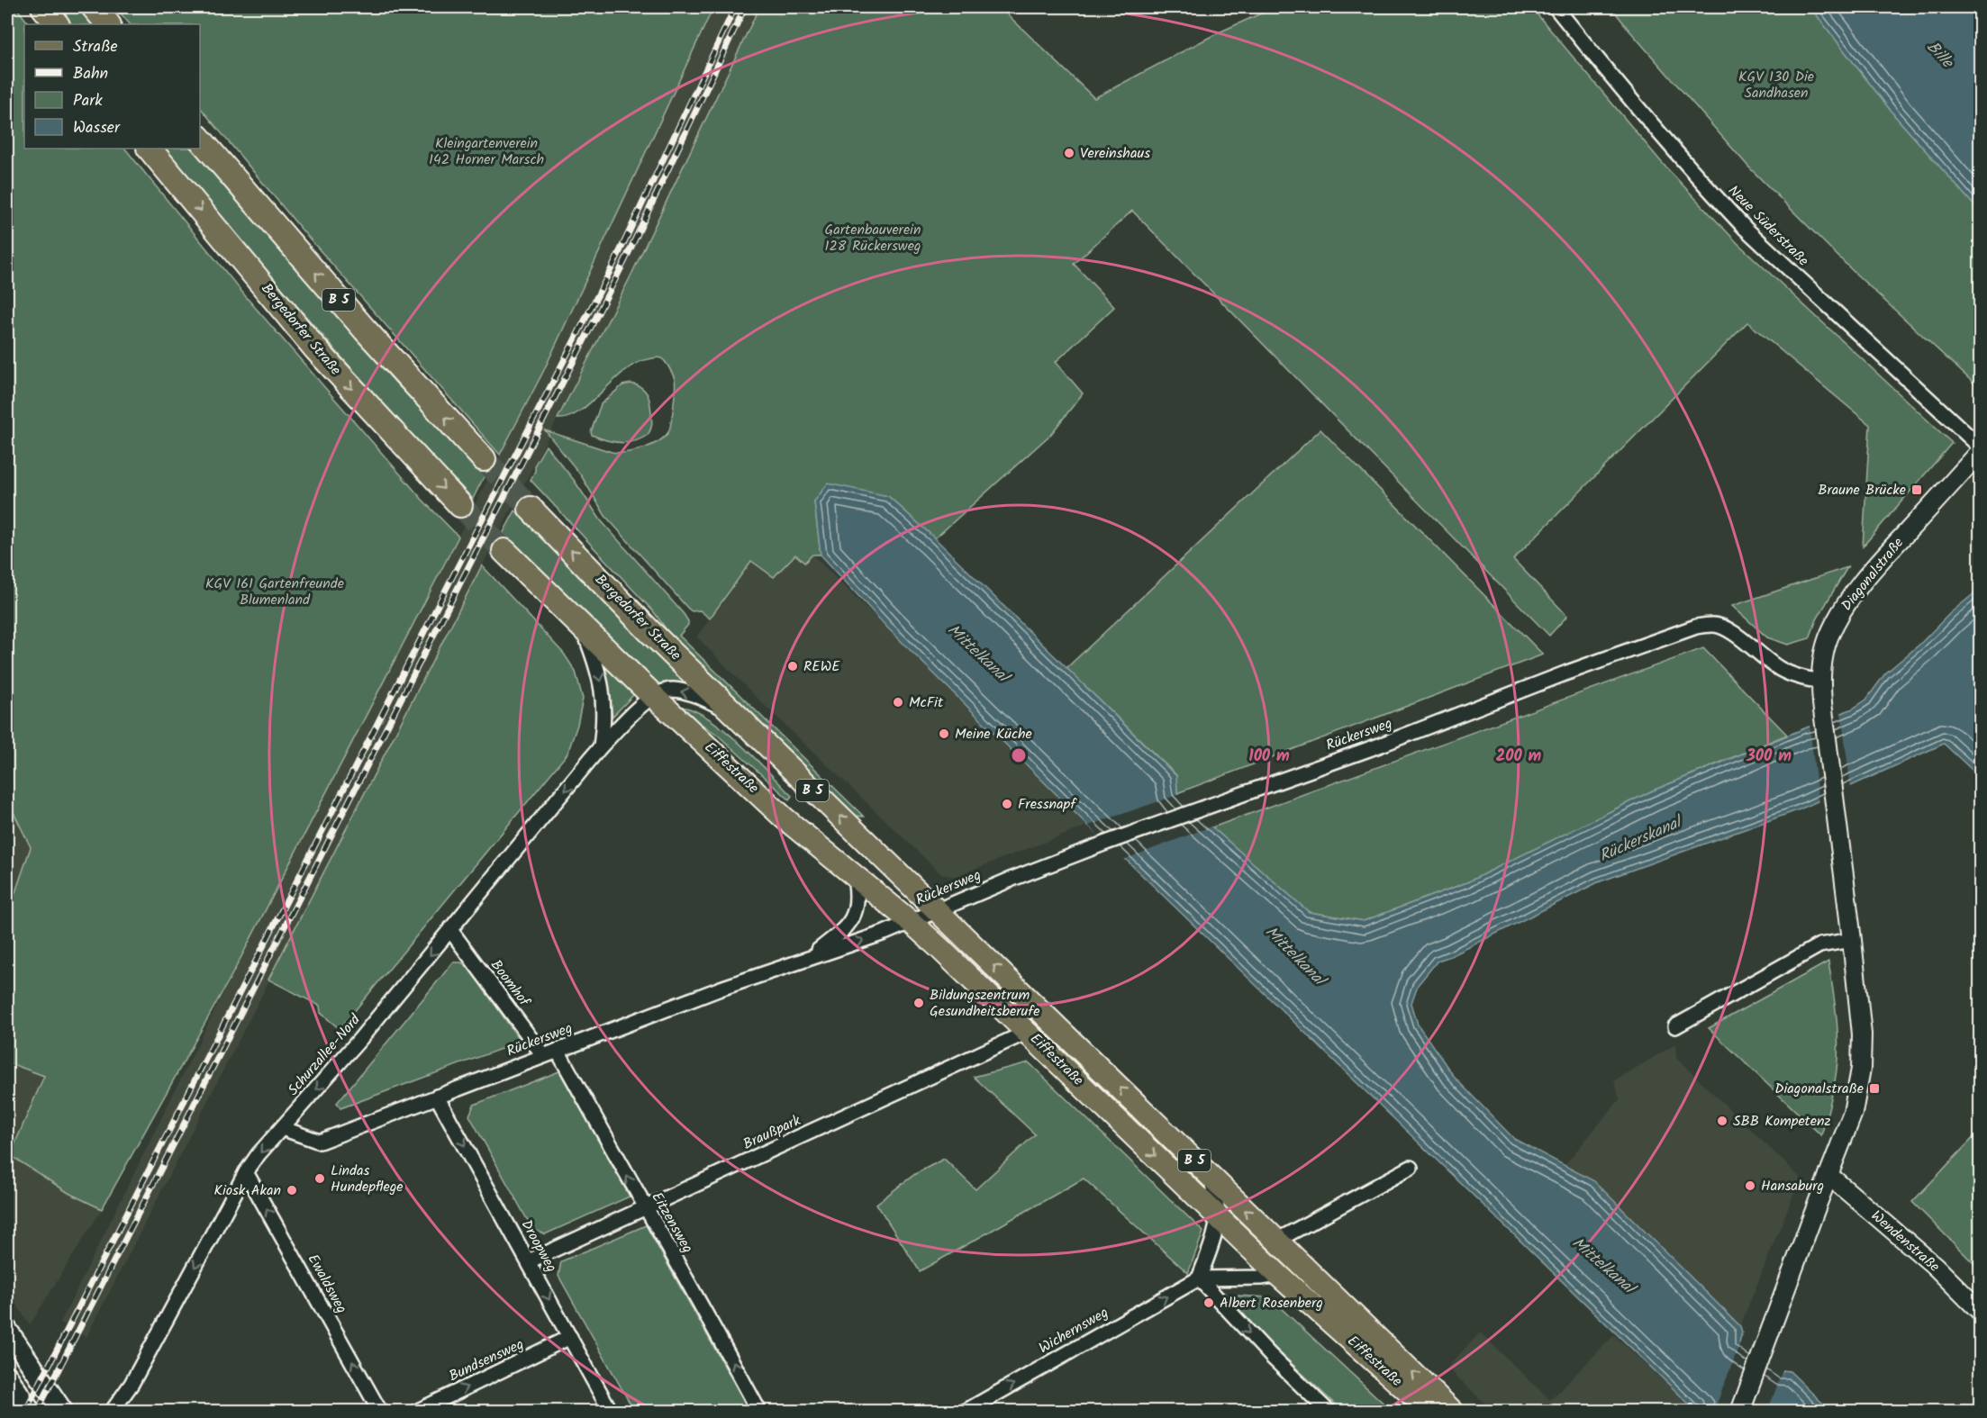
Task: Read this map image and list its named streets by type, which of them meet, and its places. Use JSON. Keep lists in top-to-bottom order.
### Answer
{
  "streets": {
    "highway": ["B 5", "Bergedorfer Straße"],
    "main road": ["Eiffestraße"],
    "street": [
      "Neue Süderstraße",
      "Diagonalstraße",
      "Rückersweg",
      "Boomhof",
      "Schurzallee-Nord",
      "Braußpark",
      "Eitzensweg",
      "Wendenstraße",
      "Droopweg",
      "Ewaldsweg",
      "Wichernsweg",
      "Bundsensweg"
    ]
  },
  "crossings": [
    ["B 5", "Eiffestraße"],
    ["B 5", "Schurzallee-Nord"],
    ["Bergedorfer Straße", "Eiffestraße"],
    ["Diagonalstraße", "Rückersweg"],
    ["Diagonalstraße", "Wendenstraße"],
    ["Rückersweg", "Eiffestraße"],
    ["Rückersweg", "Boomhof"],
    ["Rückersweg", "Schurzallee-Nord"],
    ["Rückersweg", "Eitzensweg"],
    ["Rückersweg", "Droopweg"],
    ["Eiffestraße", "Schurzallee-Nord"],
    ["Eiffestraße", "Braußpark"],
    ["Eiffestraße", "Wichernsweg"],
    ["Boomhof", "Schurzallee-Nord"],
    ["Schurzallee-Nord", "Ewaldsweg"],
    ["Braußpark", "Eitzensweg"],
    ["Braußpark", "Droopweg"],
    ["Droopweg", "Bundsensweg"]
  ],
  "one_way": [
    "Schurzallee-Nord",
    "Eitzensweg",
    "Droopweg",
    "Ewaldsweg",
    "Wichernsweg",
    "Bundsensweg"
  ],
  "water": ["Bille", "Mittelkanal", "Rückerskanal"],
  "parks": [
    "KGV 130 Die Sandhasen",
    "Kleingartenverein 142 Horner Marsch",
    "Gartenbauverein 128 Rückersweg",
    "KGV 161 Gartenfreunde Blumenland"
  ],
  "places": {
    "other": [
      "Vereinshaus",
      "REWE",
      "McFit",
      "Meine Küche",
      "Fressnapf",
      "Bildungszentrum Gesundheitsberufe",
      "SBB Kompetenz",
      "Lindas Hundepflege",
      "Hansaburg",
      "Kiosk Akan",
      "Albert Rosenberg"
    ],
    "transit": ["Braune Brücke", "Diagonalstraße"]
  },
  "legend": [
    "Straße",
    "Bahn",
    "Park",
    "Wasser"
  ],
  "rings": ["100 m", "200 m", "300 m"]
}
